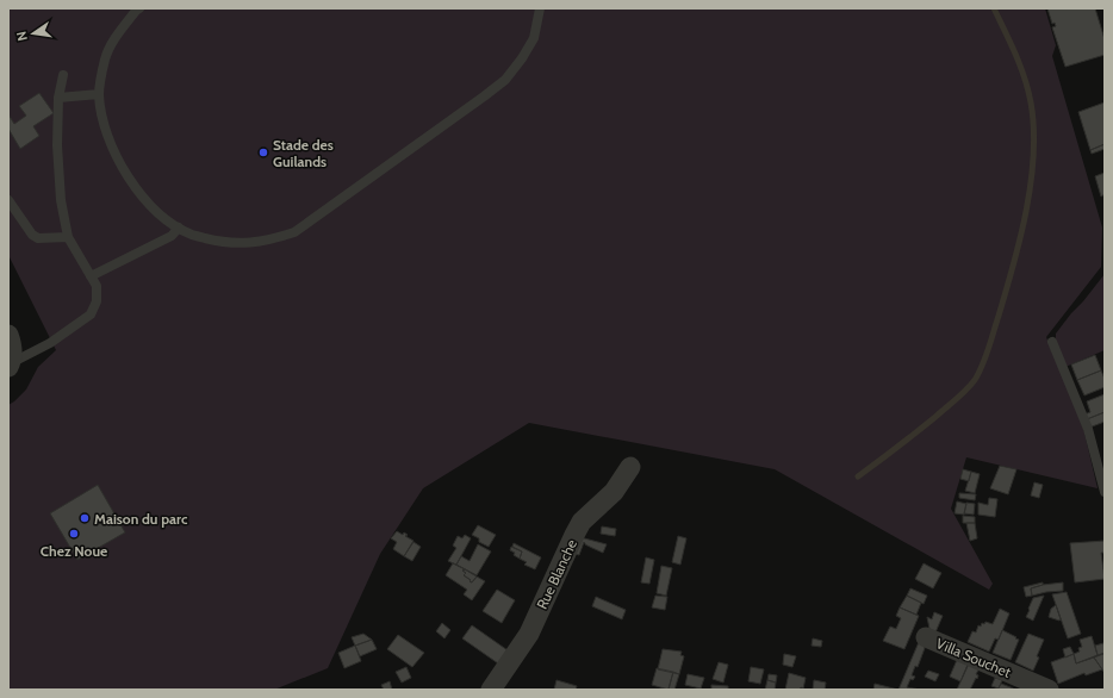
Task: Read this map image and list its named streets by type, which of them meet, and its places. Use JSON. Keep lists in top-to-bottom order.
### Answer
{
  "streets": {
    "street": ["Rue Blanche", "Villa Souchet"]
  },
  "places": ["Stade des Guilands", "Maison du parc", "Chez Noue"],
  "north": "left"
}
